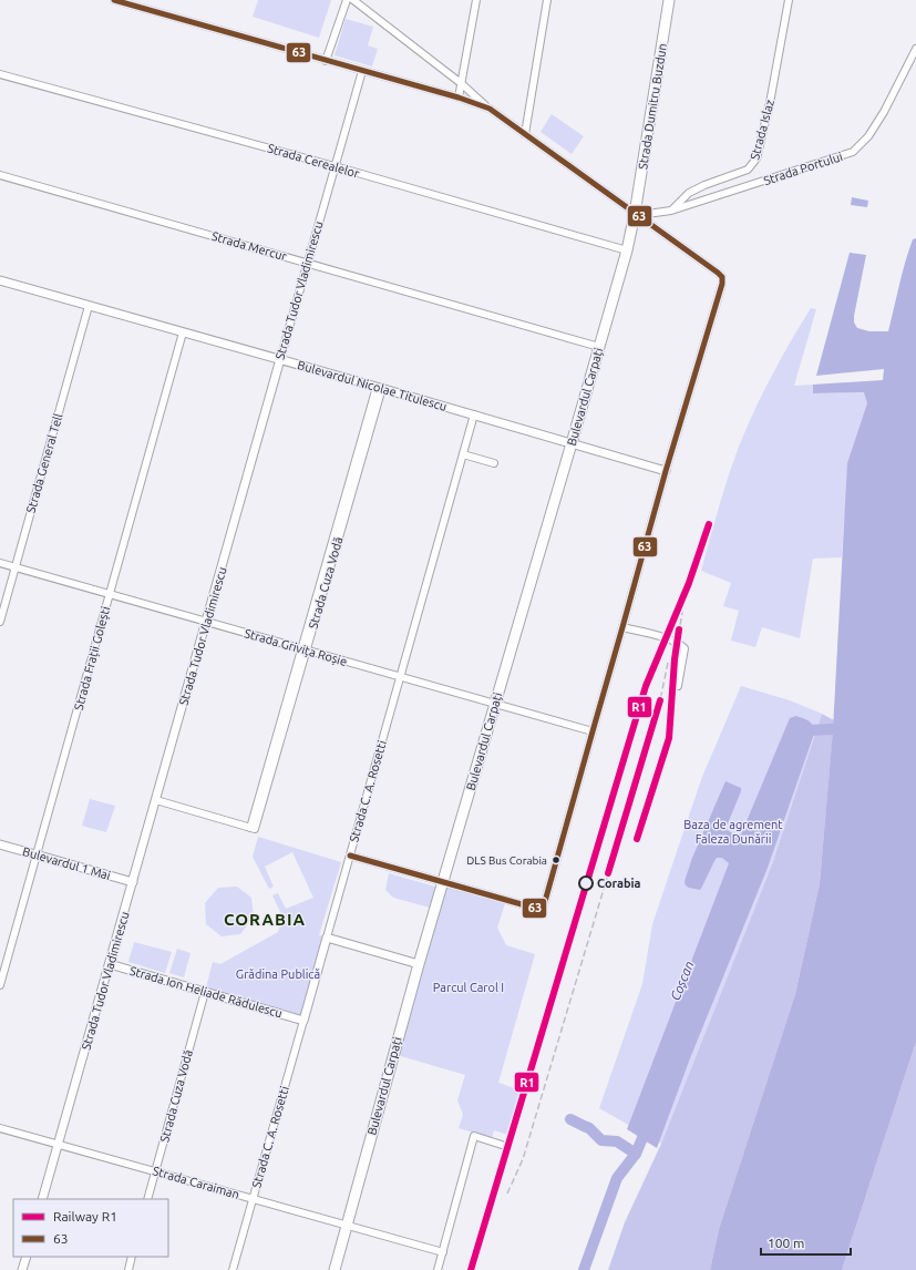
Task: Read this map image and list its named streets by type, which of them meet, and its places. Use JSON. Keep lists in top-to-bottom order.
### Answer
{
  "streets": {
    "main road": ["Strada Dumitru Buzdun", "Bulevardul Carpați"],
    "street": [
      "Strada Islaz",
      "Strada Cerealelor",
      "Strada Portului",
      "Strada Mercur",
      "Strada Tudor Vladimirescu",
      "Bulevardul Nicolae Titulescu",
      "Strada General Tell",
      "Strada Cuza Vodă",
      "Strada Grivița Roșie",
      "Strada Frații Golești",
      "Strada C. A. Rosetti",
      "Bulevardul 1 Mai",
      "Strada Ion Heliade Rădulescu",
      "Strada Caraiman"
    ]
  },
  "crossings": [
    ["Strada Dumitru Buzdun", "Strada Portului"],
    ["Strada Dumitru Buzdun", "Bulevardul Carpați"],
    ["Strada Islaz", "Strada Portului"],
    ["Strada Cerealelor", "Strada Tudor Vladimirescu"],
    ["Strada Cerealelor", "Bulevardul Carpați"],
    ["Strada Portului", "Bulevardul Carpați"],
    ["Strada Mercur", "Strada Tudor Vladimirescu"],
    ["Strada Mercur", "Bulevardul Carpați"],
    ["Strada Tudor Vladimirescu", "Bulevardul Nicolae Titulescu"],
    ["Strada Tudor Vladimirescu", "Strada Cuza Vodă"],
    ["Strada Tudor Vladimirescu", "Strada Grivița Roșie"],
    ["Strada Tudor Vladimirescu", "Bulevardul 1 Mai"],
    ["Strada Tudor Vladimirescu", "Strada Ion Heliade Rădulescu"],
    ["Strada Tudor Vladimirescu", "Strada Caraiman"],
    ["Bulevardul Nicolae Titulescu", "Bulevardul Carpați"],
    ["Bulevardul Nicolae Titulescu", "Strada General Tell"],
    ["Bulevardul Nicolae Titulescu", "Strada Cuza Vodă"],
    ["Bulevardul Nicolae Titulescu", "Strada Frații Golești"],
    ["Bulevardul Nicolae Titulescu", "Strada C. A. Rosetti"],
    ["Bulevardul Carpați", "Strada Grivița Roșie"],
    ["Bulevardul Carpați", "Strada Caraiman"],
    ["Strada General Tell", "Strada Grivița Roșie"],
    ["Strada Cuza Vodă", "Strada Grivița Roșie"],
    ["Strada Cuza Vodă", "Strada Ion Heliade Rădulescu"],
    ["Strada Cuza Vodă", "Strada Caraiman"],
    ["Strada Grivița Roșie", "Strada Frații Golești"],
    ["Strada Grivița Roșie", "Strada C. A. Rosetti"],
    ["Strada Frații Golești", "Bulevardul 1 Mai"],
    ["Strada C. A. Rosetti", "Strada Ion Heliade Rădulescu"],
    ["Strada C. A. Rosetti", "Strada Caraiman"]
  ],
  "districts": ["CORABIA"],
  "water": ["Coșcan"],
  "parks": ["Baza de agrement Faleza Dunării", "Grădina Publică", "Parcul Carol I"],
  "places": ["DLS Bus Corabia", "Corabia"],
  "lines": ["transit line 63", "rail line R1"],
  "legend": ["Railway R1", "63"],
  "scale_bar": "100 m"
}
